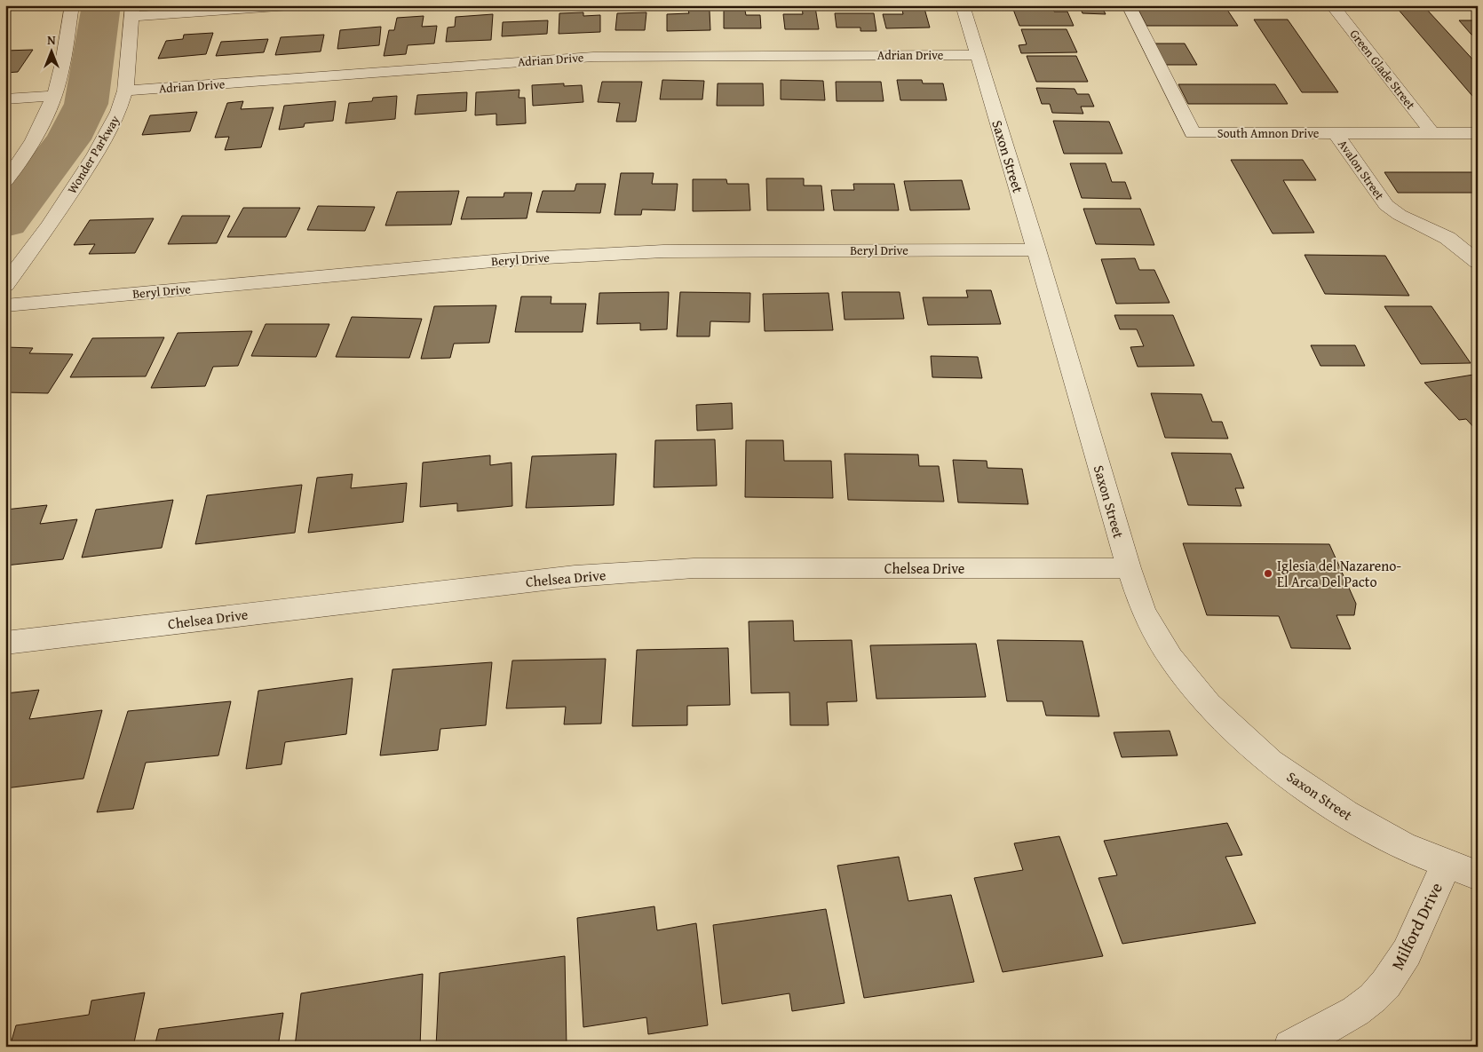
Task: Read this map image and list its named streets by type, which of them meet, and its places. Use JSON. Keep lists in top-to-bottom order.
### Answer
{
  "streets": {
    "street": [
      "Adrian Drive",
      "Green Glade Street",
      "South Amnon Drive",
      "Wonder Parkway",
      "Saxon Street",
      "Avalon Street",
      "Beryl Drive",
      "Chelsea Drive",
      "Milford Drive"
    ]
  },
  "crossings": [
    ["Adrian Drive", "Wonder Parkway"],
    ["Adrian Drive", "Saxon Street"],
    ["Green Glade Street", "South Amnon Drive"],
    ["South Amnon Drive", "Avalon Street"],
    ["Saxon Street", "Beryl Drive"],
    ["Saxon Street", "Chelsea Drive"],
    ["Saxon Street", "Milford Drive"]
  ],
  "places": ["Iglesia del Nazareno- El Arca Del Pacto"],
  "north": "top"
}
